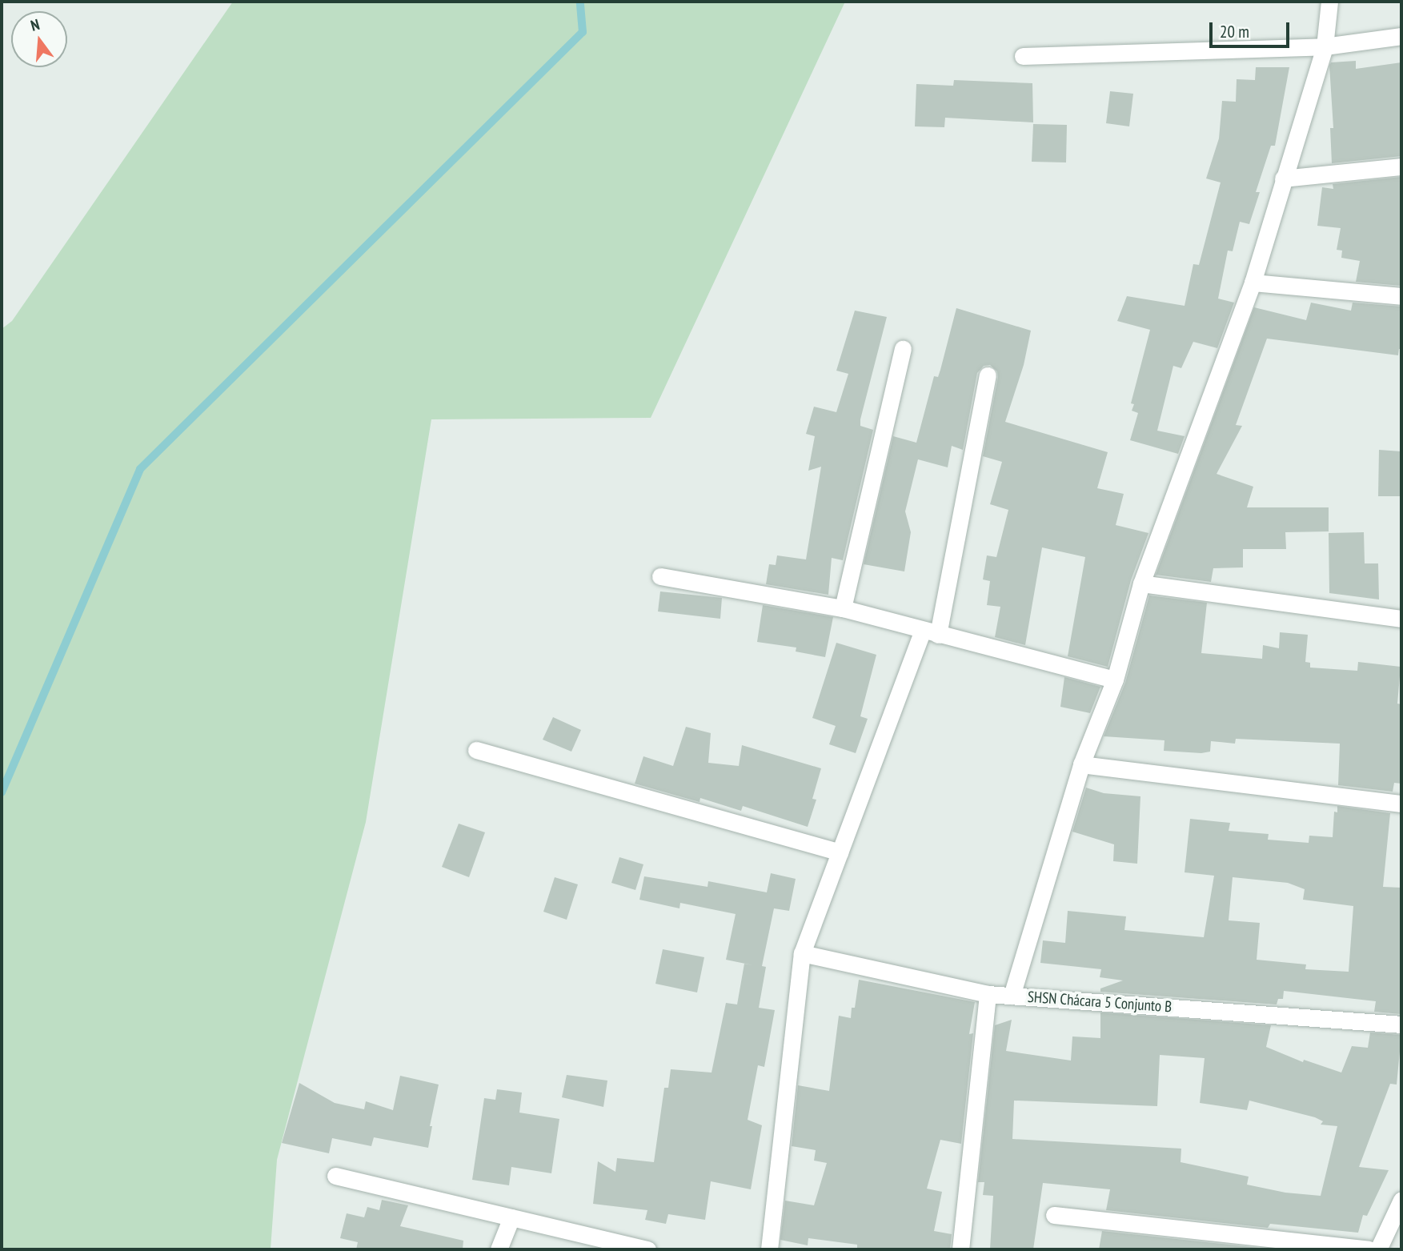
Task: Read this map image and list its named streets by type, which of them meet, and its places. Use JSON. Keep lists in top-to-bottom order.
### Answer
{
  "streets": {
    "street": ["SHSN Chácara 5 Conjunto B"]
  },
  "scale_bar": "20 m",
  "north": "top"
}
